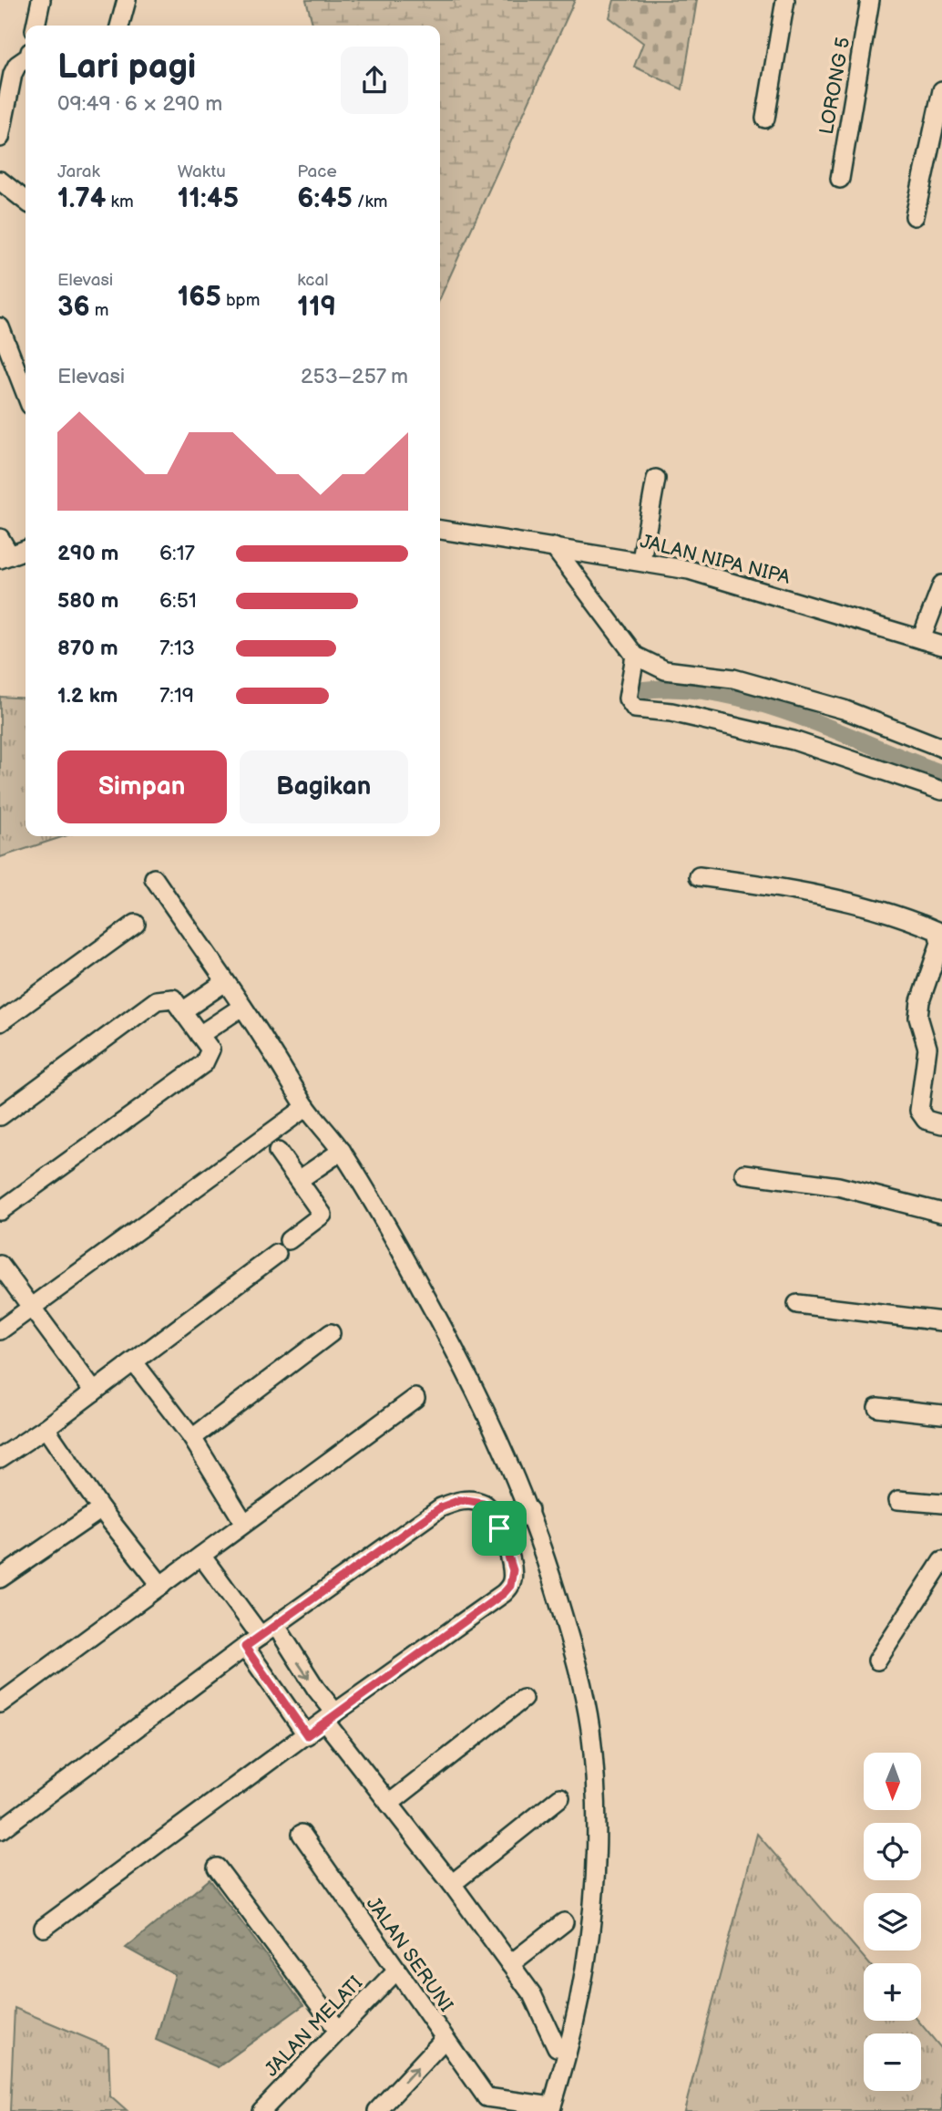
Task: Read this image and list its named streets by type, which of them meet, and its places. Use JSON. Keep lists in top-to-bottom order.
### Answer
{
  "streets": {
    "street": [
      "LORONG 5",
      "JALAN NIPA NIPA",
      "JALAN SERUNI",
      "JALAN MELATI"
    ]
  },
  "crossings": [
    ["JALAN SERUNI", "JALAN MELATI"]
  ],
  "north": "bottom",
  "page": {
    "heading": ["Lari pagi", "09:49 · 6 × 290 m"],
    "stats": [
      ["Jarak", "1.74 km"],
      ["Waktu", "11:45"],
      ["Pace", "6:45 /km"],
      ["Elevasi", "36 m"],
      ["165 bpm"],
      ["kcal", "119"]
    ],
    "chart": ["Elevasi", "253–257 m"],
    "list": [
      {
        "name": "290 m",
        "note": "6:17"
      },
      {
        "name": "580 m",
        "note": "6:51"
      },
      {
        "name": "870 m",
        "note": "7:13"
      },
      {
        "name": "1.2 km",
        "note": "7:19"
      }
    ],
    "buttons": ["Simpan", "Bagikan"],
    "map_buttons": ["+", "−"]
  }
}
